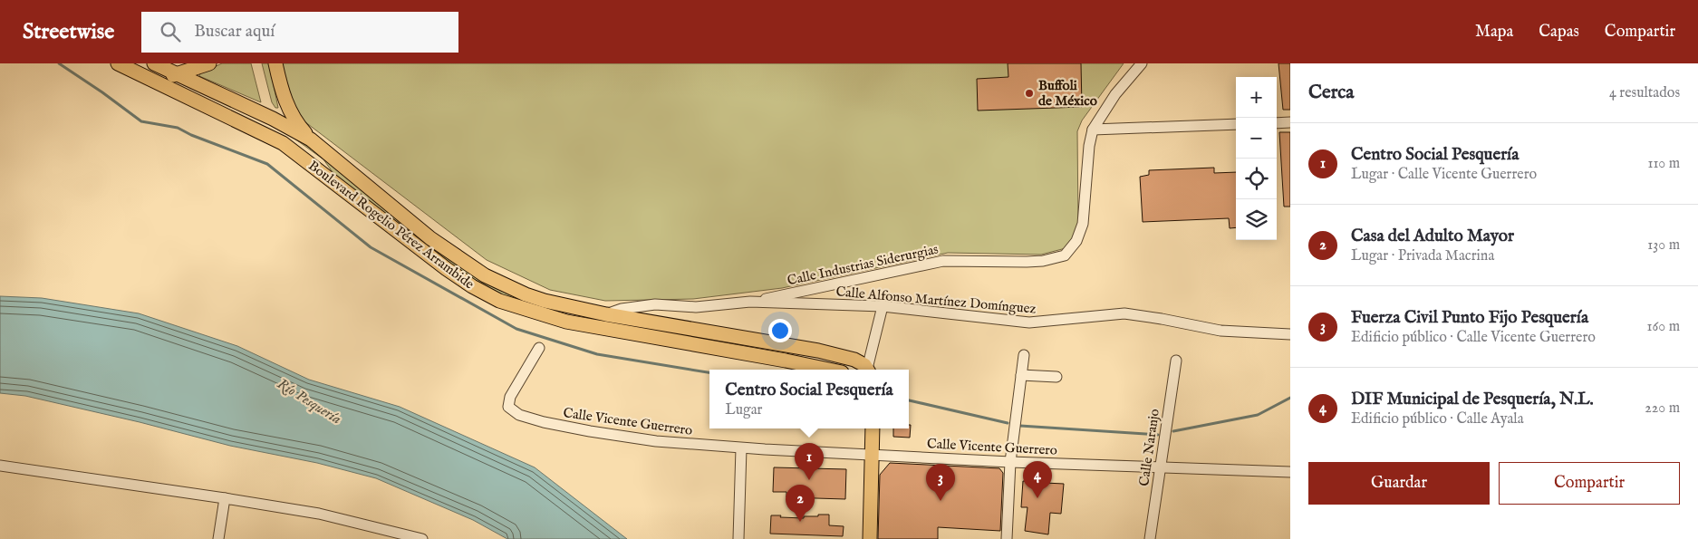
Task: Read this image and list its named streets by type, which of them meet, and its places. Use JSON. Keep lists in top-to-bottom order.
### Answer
{
  "streets": {
    "main road": ["Boulevard Rogelio Pérez Arrambide"],
    "street": [
      "Calle Industrias Siderurgias",
      "Calle Alfonso Martínez Domínguez",
      "Calle Vicente Guerrero",
      "Calle Naranjo"
    ]
  },
  "crossings": [
    ["Boulevard Rogelio Pérez Arrambide", "Calle Alfonso Martínez Domínguez"],
    ["Calle Industrias Siderurgias", "Calle Alfonso Martínez Domínguez"],
    ["Calle Vicente Guerrero", "Calle Naranjo"]
  ],
  "water": ["Río Pesquería"],
  "places": ["Buffoli de México"],
  "page": {
    "header": "Streetwise",
    "search": "Buscar aquí",
    "nav": ["Mapa", "Capas", "Compartir"],
    "heading": ["Cerca", "4 resultados"],
    "map_buttons": ["+", "−"],
    "list": [
      {
        "mark": "1",
        "name": "Centro Social Pesquería",
        "note": "Lugar · Calle Vicente Guerrero",
        "value": "110 m"
      },
      {
        "mark": "2",
        "name": "Casa del Adulto Mayor",
        "note": "Lugar · Privada Macrina",
        "value": "130 m"
      },
      {
        "mark": "3",
        "name": "Fuerza Civil Punto Fijo Pesquería",
        "note": "Edificio público · Calle Vicente Guerrero",
        "value": "160 m"
      },
      {
        "mark": "4",
        "name": "DIF Municipal de Pesquería, N.L.",
        "note": "Edificio público · Calle Ayala",
        "value": "220 m"
      }
    ],
    "popup": ["Centro Social Pesquería", "Lugar"],
    "pins": [
      "1",
      "4",
      "3",
      "2"
    ],
    "buttons": ["Guardar", "Compartir"]
  }
}
